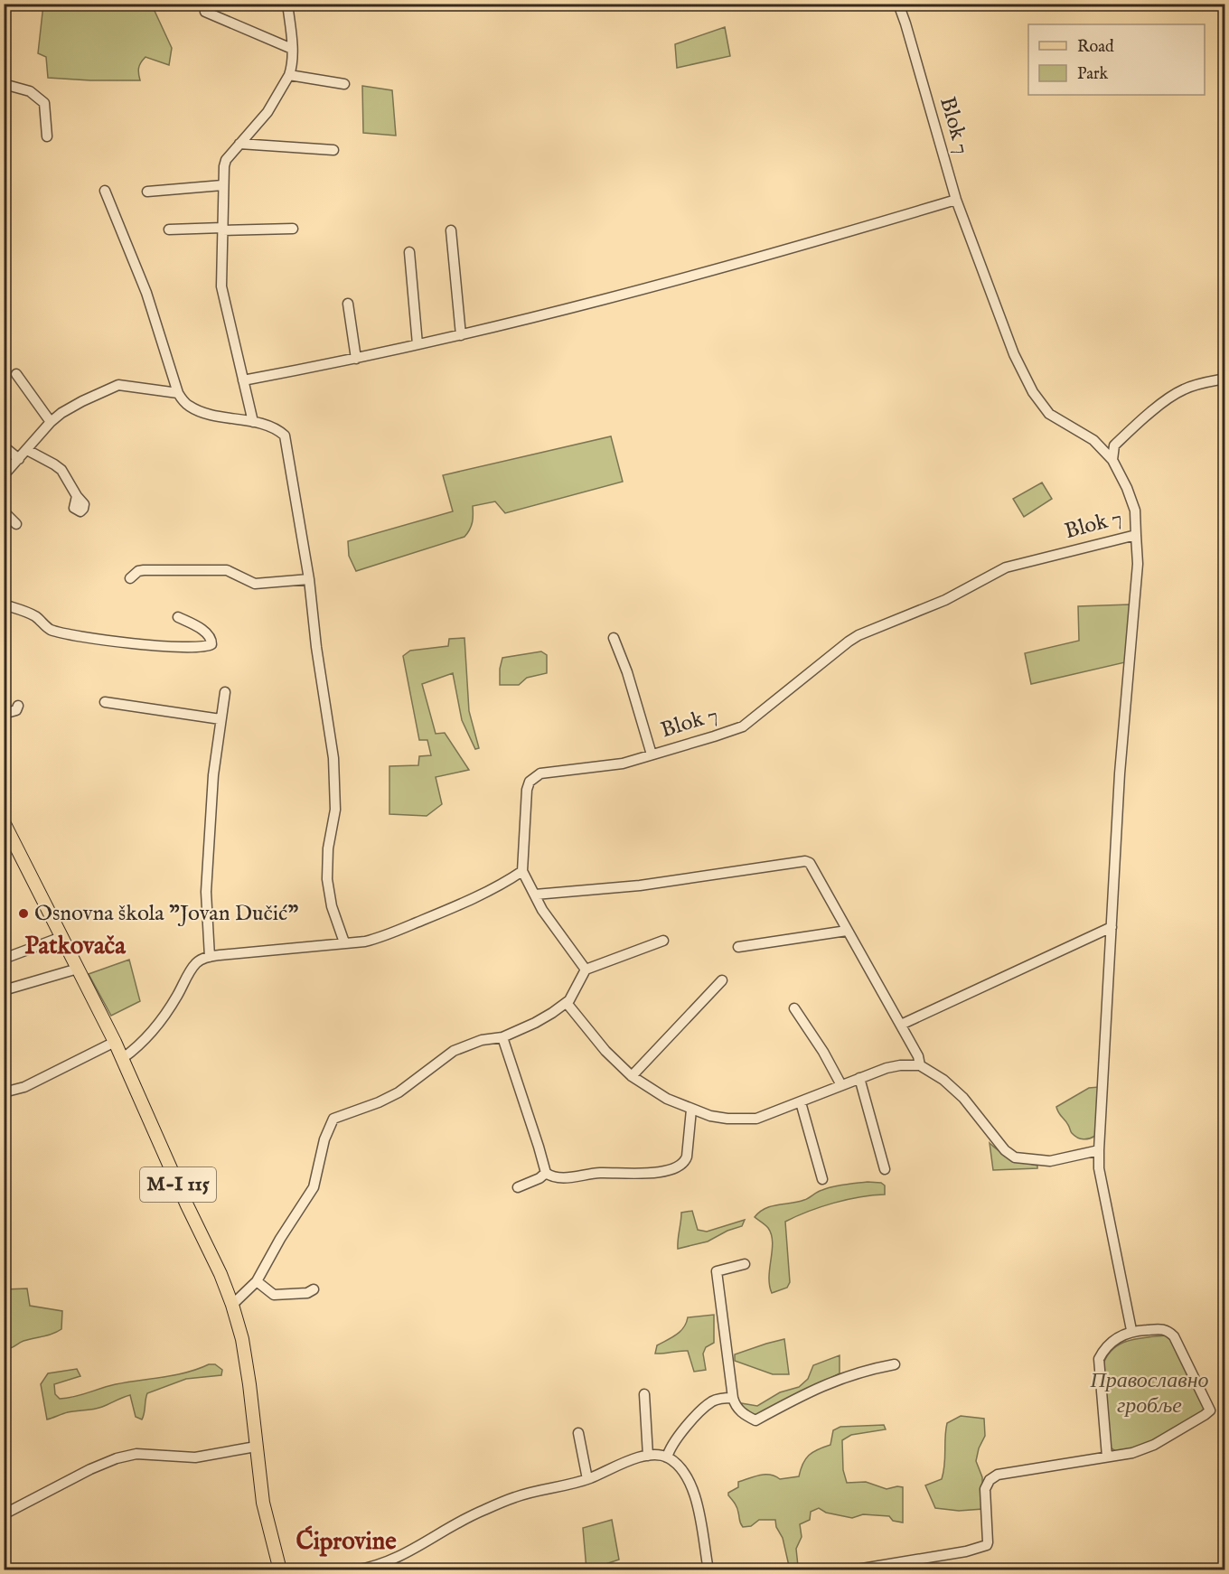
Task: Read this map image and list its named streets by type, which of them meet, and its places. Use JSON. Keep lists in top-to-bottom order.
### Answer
{
  "streets": {
    "main road": ["M-I 115"],
    "street": ["Blok 7"]
  },
  "districts": ["Patkovača", "Ćiprovine"],
  "parks": ["Православно гробље"],
  "places": ["Osnovna škola \"Jovan Dučić\""],
  "legend": ["Road", "Park"]
}
